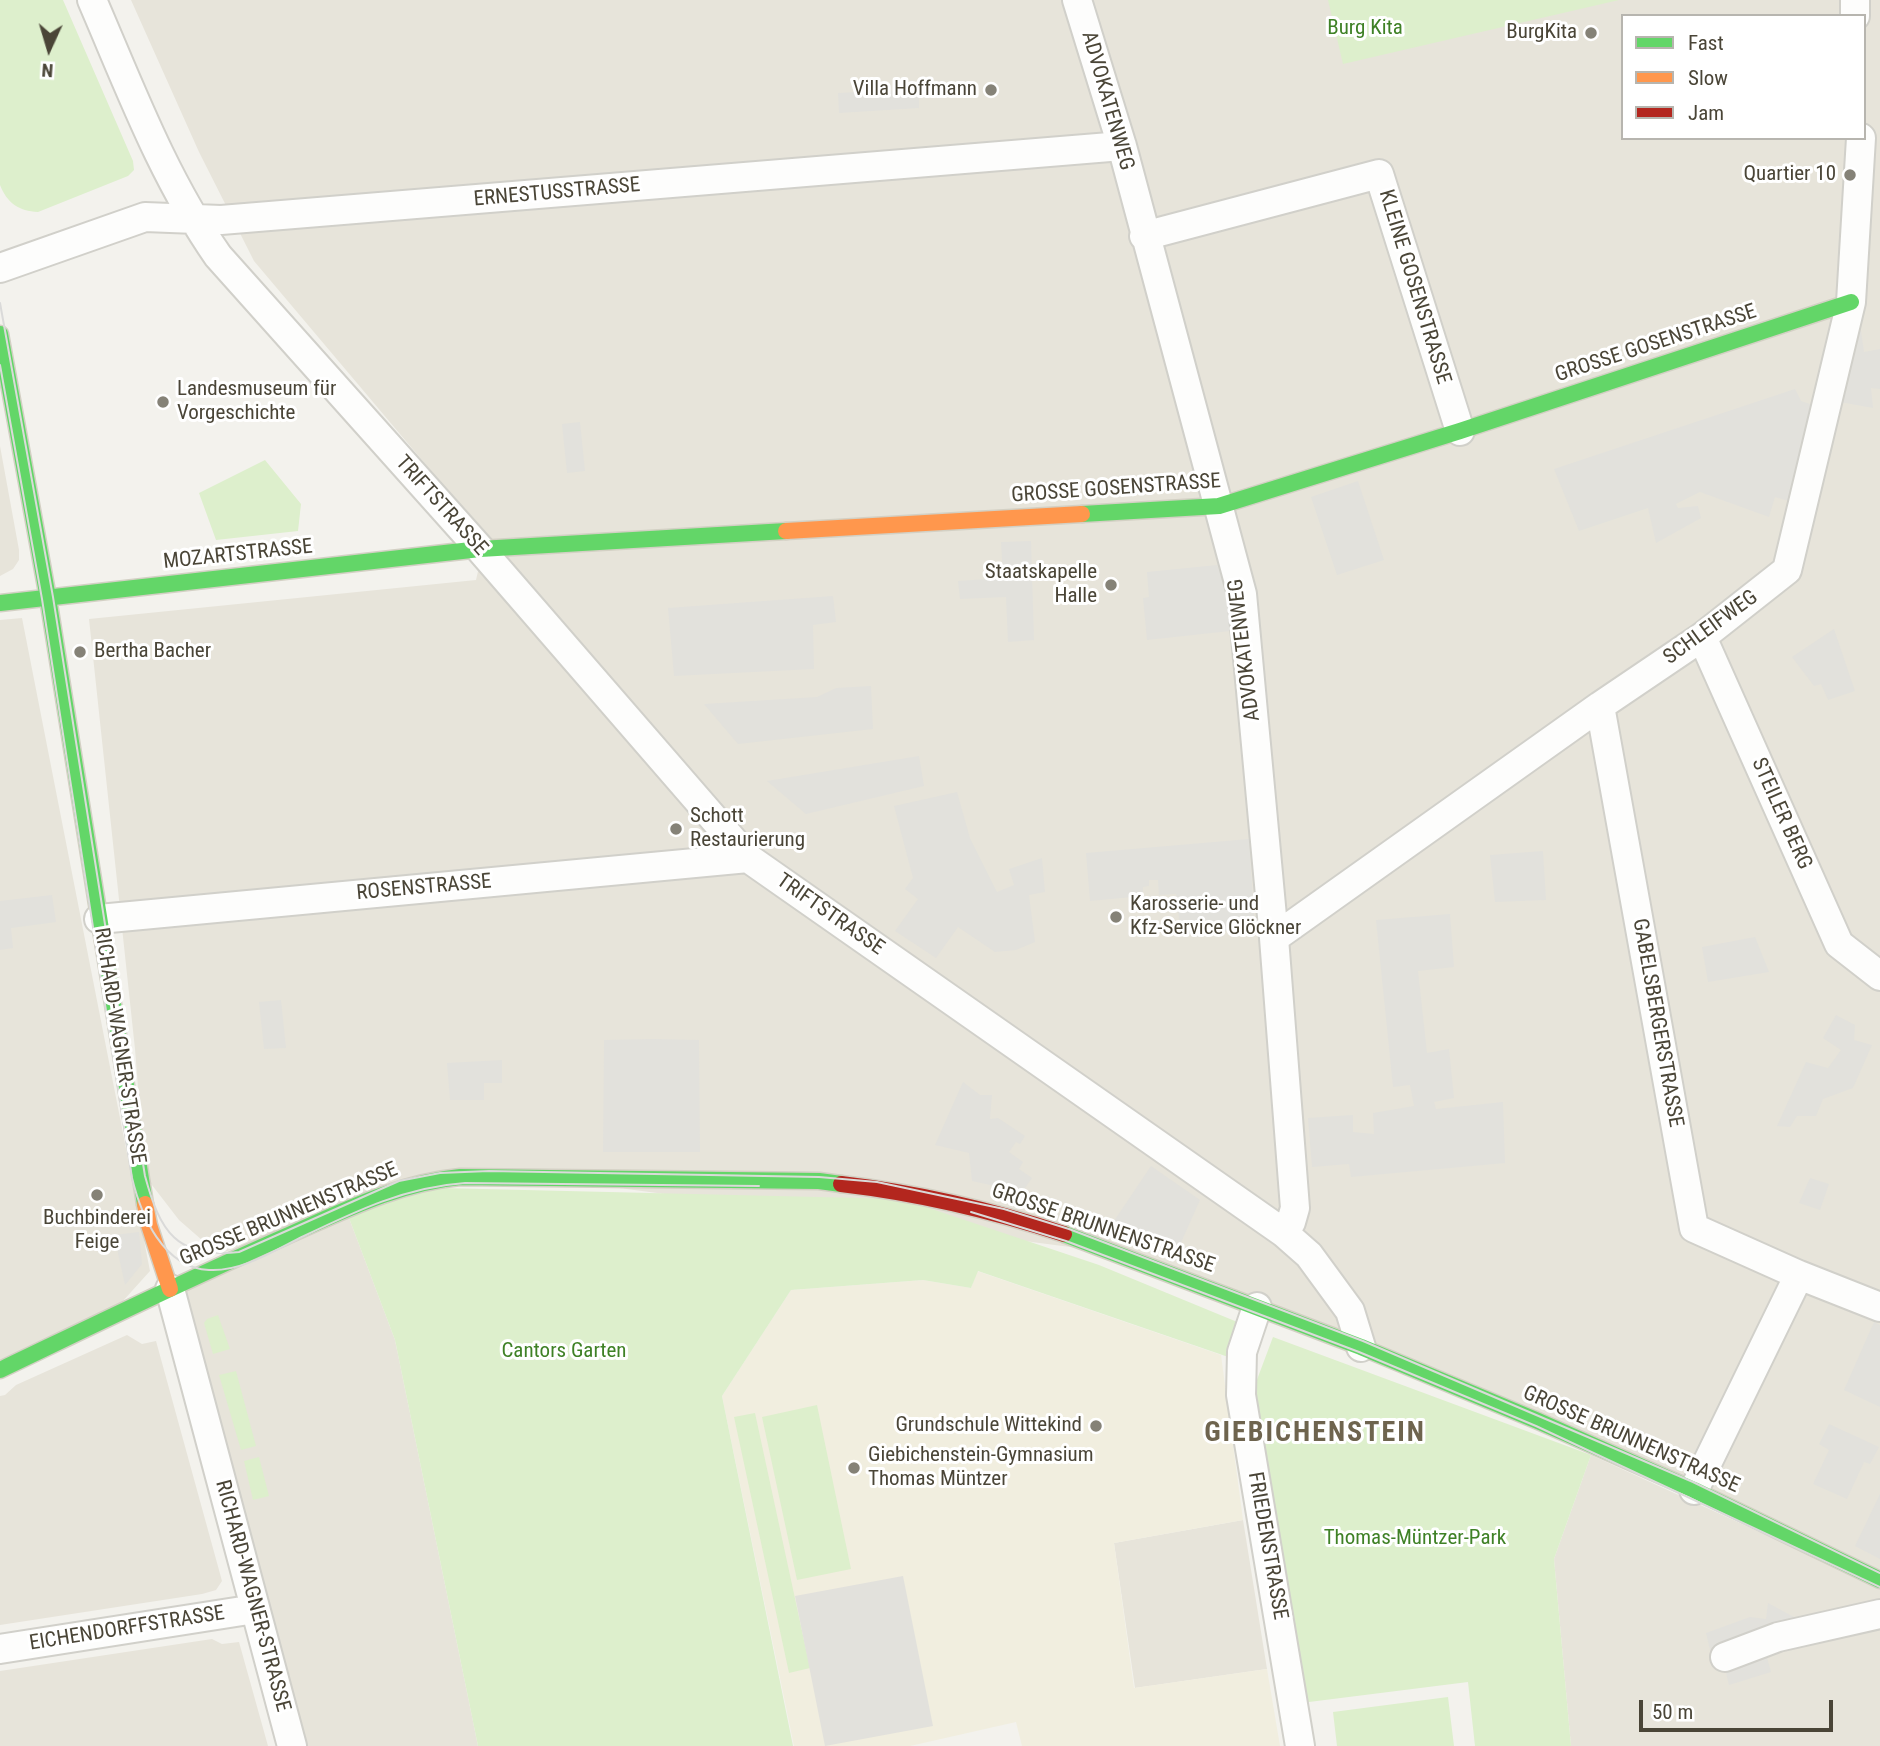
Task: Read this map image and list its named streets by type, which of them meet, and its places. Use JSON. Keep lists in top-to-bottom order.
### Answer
{
  "streets": {
    "street": [
      "ADVOKATENWEG",
      "ERNESTUSSTRASSE",
      "KLEINE GOSENSTRASSE",
      "GROSSE GOSENSTRASSE",
      "TRIFTSTRASSE",
      "MOZARTSTRASSE",
      "SCHLEIFWEG",
      "STEILER BERG",
      "ROSENSTRASSE",
      "GABELSBERGERSTRASSE",
      "RICHARD-WAGNER-STRASSE",
      "GROSSE BRUNNENSTRASSE",
      "FRIEDENSTRASSE",
      "EICHENDORFFSTRASSE"
    ]
  },
  "crossings": [
    ["ADVOKATENWEG", "ERNESTUSSTRASSE"],
    ["ADVOKATENWEG", "KLEINE GOSENSTRASSE"],
    ["ADVOKATENWEG", "GROSSE GOSENSTRASSE"],
    ["ADVOKATENWEG", "TRIFTSTRASSE"],
    ["ADVOKATENWEG", "SCHLEIFWEG"],
    ["ERNESTUSSTRASSE", "TRIFTSTRASSE"],
    ["KLEINE GOSENSTRASSE", "GROSSE GOSENSTRASSE"],
    ["GROSSE GOSENSTRASSE", "TRIFTSTRASSE"],
    ["GROSSE GOSENSTRASSE", "MOZARTSTRASSE"],
    ["GROSSE GOSENSTRASSE", "SCHLEIFWEG"],
    ["TRIFTSTRASSE", "MOZARTSTRASSE"],
    ["TRIFTSTRASSE", "ROSENSTRASSE"],
    ["TRIFTSTRASSE", "GROSSE BRUNNENSTRASSE"],
    ["MOZARTSTRASSE", "RICHARD-WAGNER-STRASSE"],
    ["SCHLEIFWEG", "STEILER BERG"],
    ["SCHLEIFWEG", "GABELSBERGERSTRASSE"],
    ["ROSENSTRASSE", "RICHARD-WAGNER-STRASSE"],
    ["RICHARD-WAGNER-STRASSE", "GROSSE BRUNNENSTRASSE"],
    ["RICHARD-WAGNER-STRASSE", "EICHENDORFFSTRASSE"],
    ["GROSSE BRUNNENSTRASSE", "FRIEDENSTRASSE"]
  ],
  "districts": ["GIEBICHENSTEIN"],
  "parks": ["Burg Kita", "Cantors Garten", "Thomas-Müntzer-Park"],
  "places": [
    "BurgKita",
    "Villa Hoffmann",
    "Quartier 10",
    "Landesmuseum für Vorgeschichte",
    "Staatskapelle Halle",
    "Bertha Bacher",
    "Schott Restaurierung",
    "Karosserie- und Kfz-Service Glöckner",
    "Buchbinderei Feige",
    "Grundschule Wittekind",
    "Giebichenstein-Gymnasium Thomas Müntzer"
  ],
  "legend": ["Fast", "Slow", "Jam"],
  "scale_bar": "50 m",
  "north": "bottom"
}
